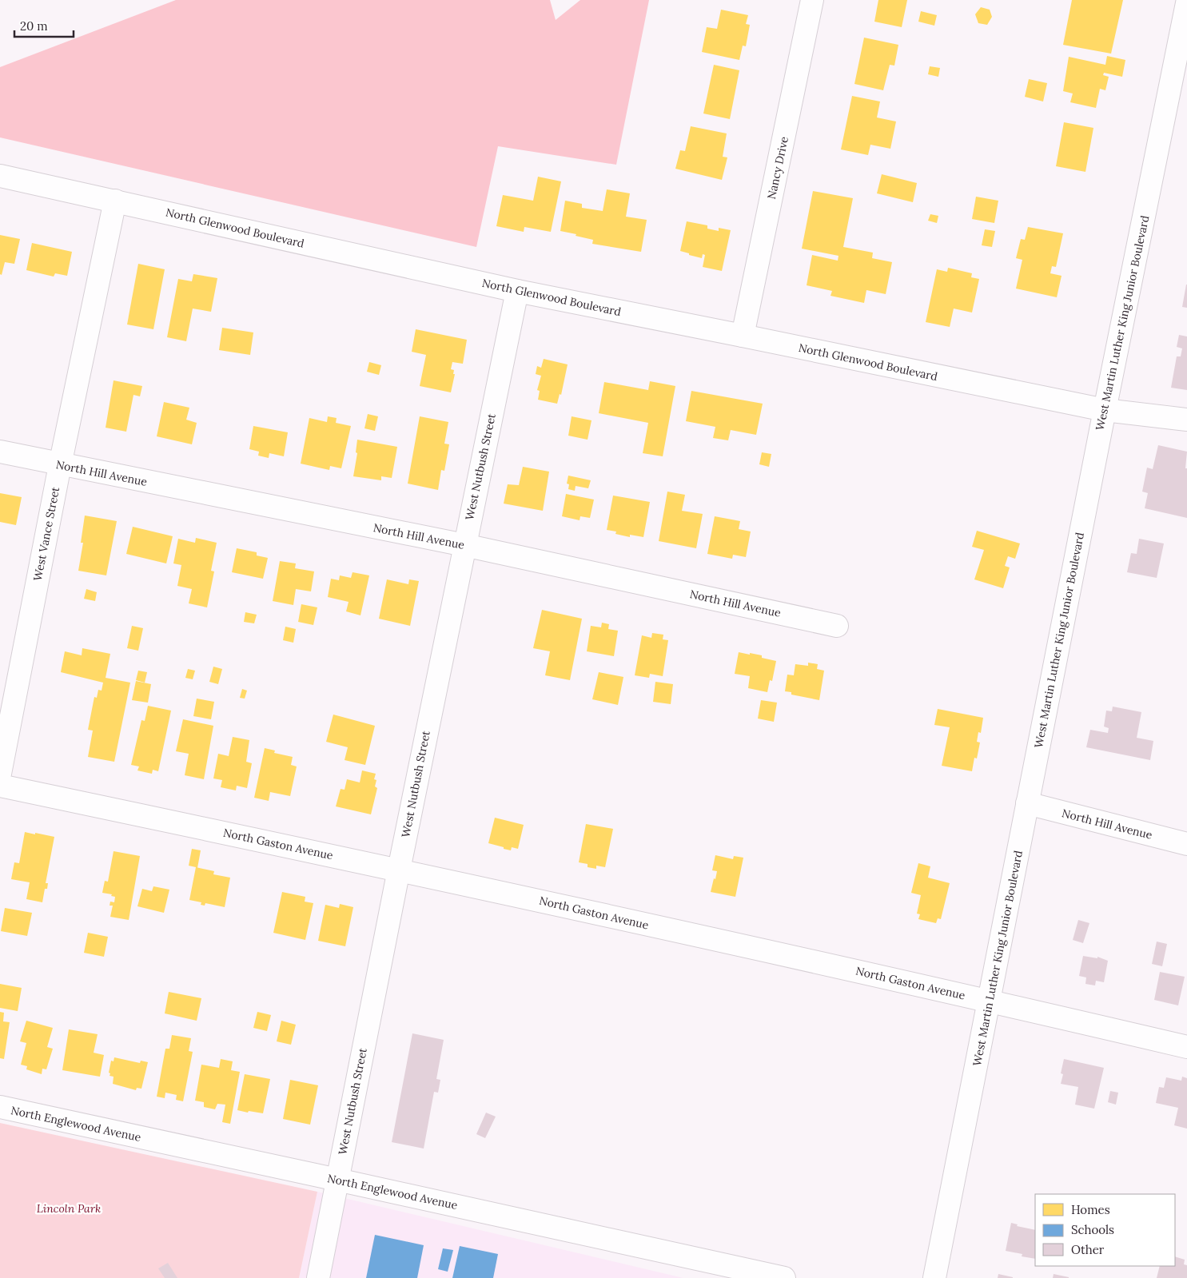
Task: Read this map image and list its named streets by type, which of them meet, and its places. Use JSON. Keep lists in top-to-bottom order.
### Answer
{
  "streets": {
    "street": [
      "Nancy Drive",
      "North Glenwood Boulevard",
      "West Martin Luther King Junior Boulevard",
      "West Nutbush Street",
      "North Hill Avenue",
      "West Vance Street",
      "North Gaston Avenue",
      "North Englewood Avenue"
    ]
  },
  "crossings": [
    ["Nancy Drive", "North Glenwood Boulevard"],
    ["North Glenwood Boulevard", "West Martin Luther King Junior Boulevard"],
    ["North Glenwood Boulevard", "West Nutbush Street"],
    ["North Glenwood Boulevard", "West Vance Street"],
    ["West Martin Luther King Junior Boulevard", "North Hill Avenue"],
    ["West Martin Luther King Junior Boulevard", "North Gaston Avenue"],
    ["West Nutbush Street", "North Hill Avenue"],
    ["West Nutbush Street", "North Gaston Avenue"],
    ["West Nutbush Street", "North Englewood Avenue"],
    ["North Hill Avenue", "West Vance Street"]
  ],
  "parks": ["Lincoln Park"],
  "legend": ["Homes", "Schools", "Other"],
  "scale_bar": "20 m"
}
